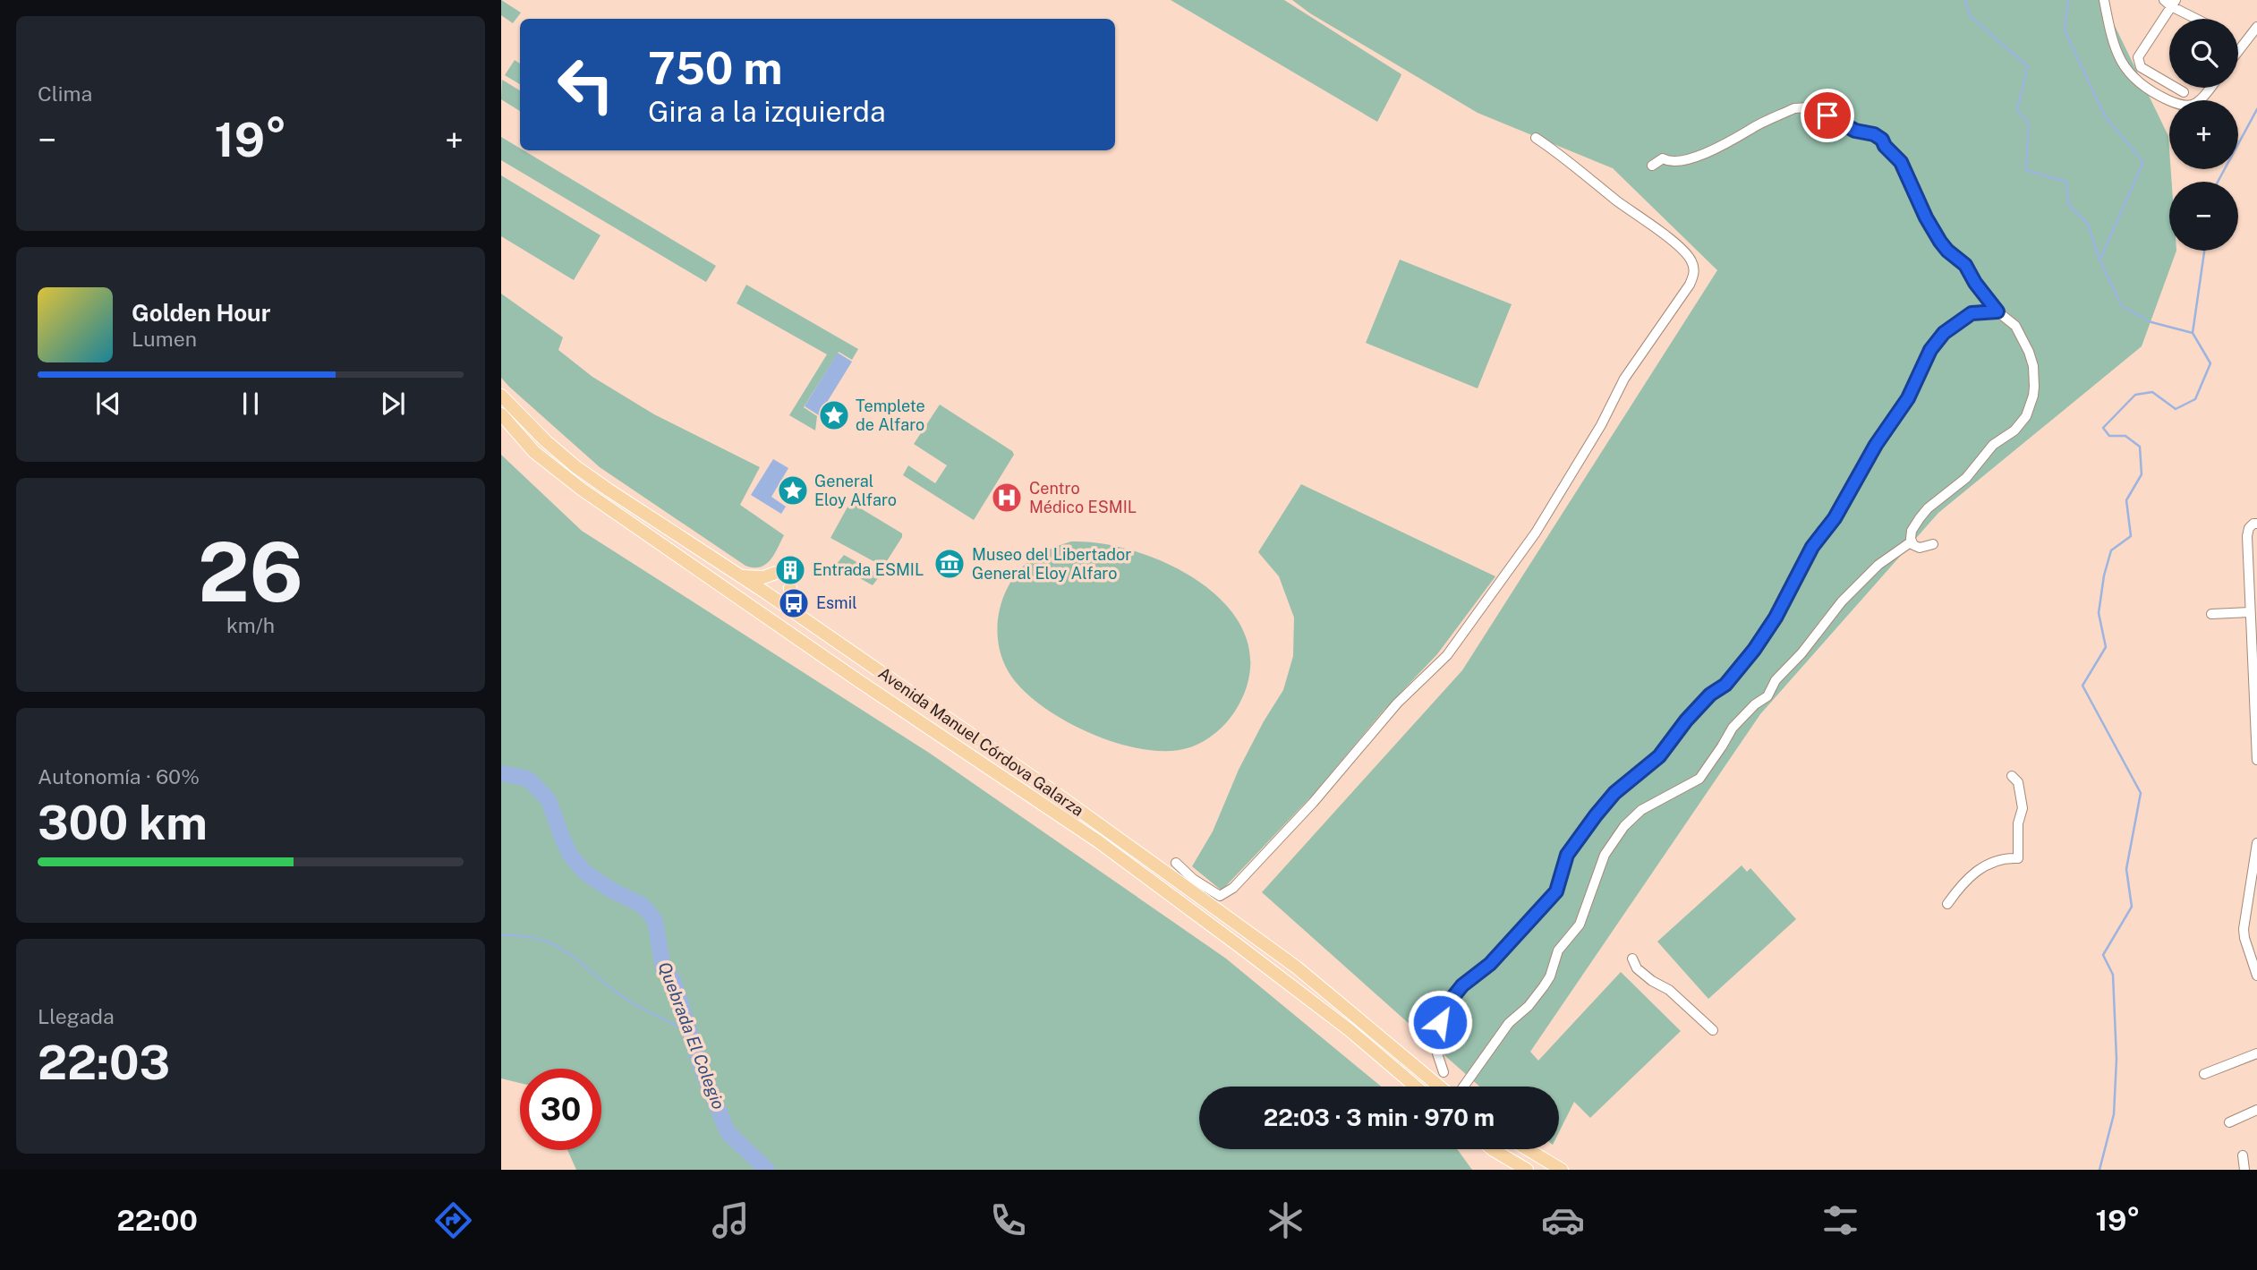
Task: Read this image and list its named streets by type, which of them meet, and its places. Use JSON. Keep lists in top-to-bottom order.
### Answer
{
  "streets": {
    "main road": ["Avenida Manuel Córdova Galarza"]
  },
  "water": ["Quebrada El Colegio"],
  "places": {
    "place": ["Templete de Alfaro", "General Eloy Alfaro"],
    "hospital": ["Centro Médico ESMIL"],
    "museum": ["Museo del Libertador General Eloy Alfaro"],
    "building": ["Entrada ESMIL"],
    "bus stop": ["Esmil"]
  },
  "page": {
    "tile": [
      "Clima",
      ["26", "km/h"],
      ["Autonomía · 60%", "300 km"],
      ["Llegada", "22:03"]
    ],
    "map_buttons": ["+", "−"],
    "turn": ["750 m", "Gira a la izquierda"],
    "heat": ["−", "19°", "+"],
    "song": ["Golden Hour", "Lumen"],
    "limit": "30",
    "trip": "22:03 · 3 min · 970 m",
    "tabs": ["22:00", "19°"]
  }
}
